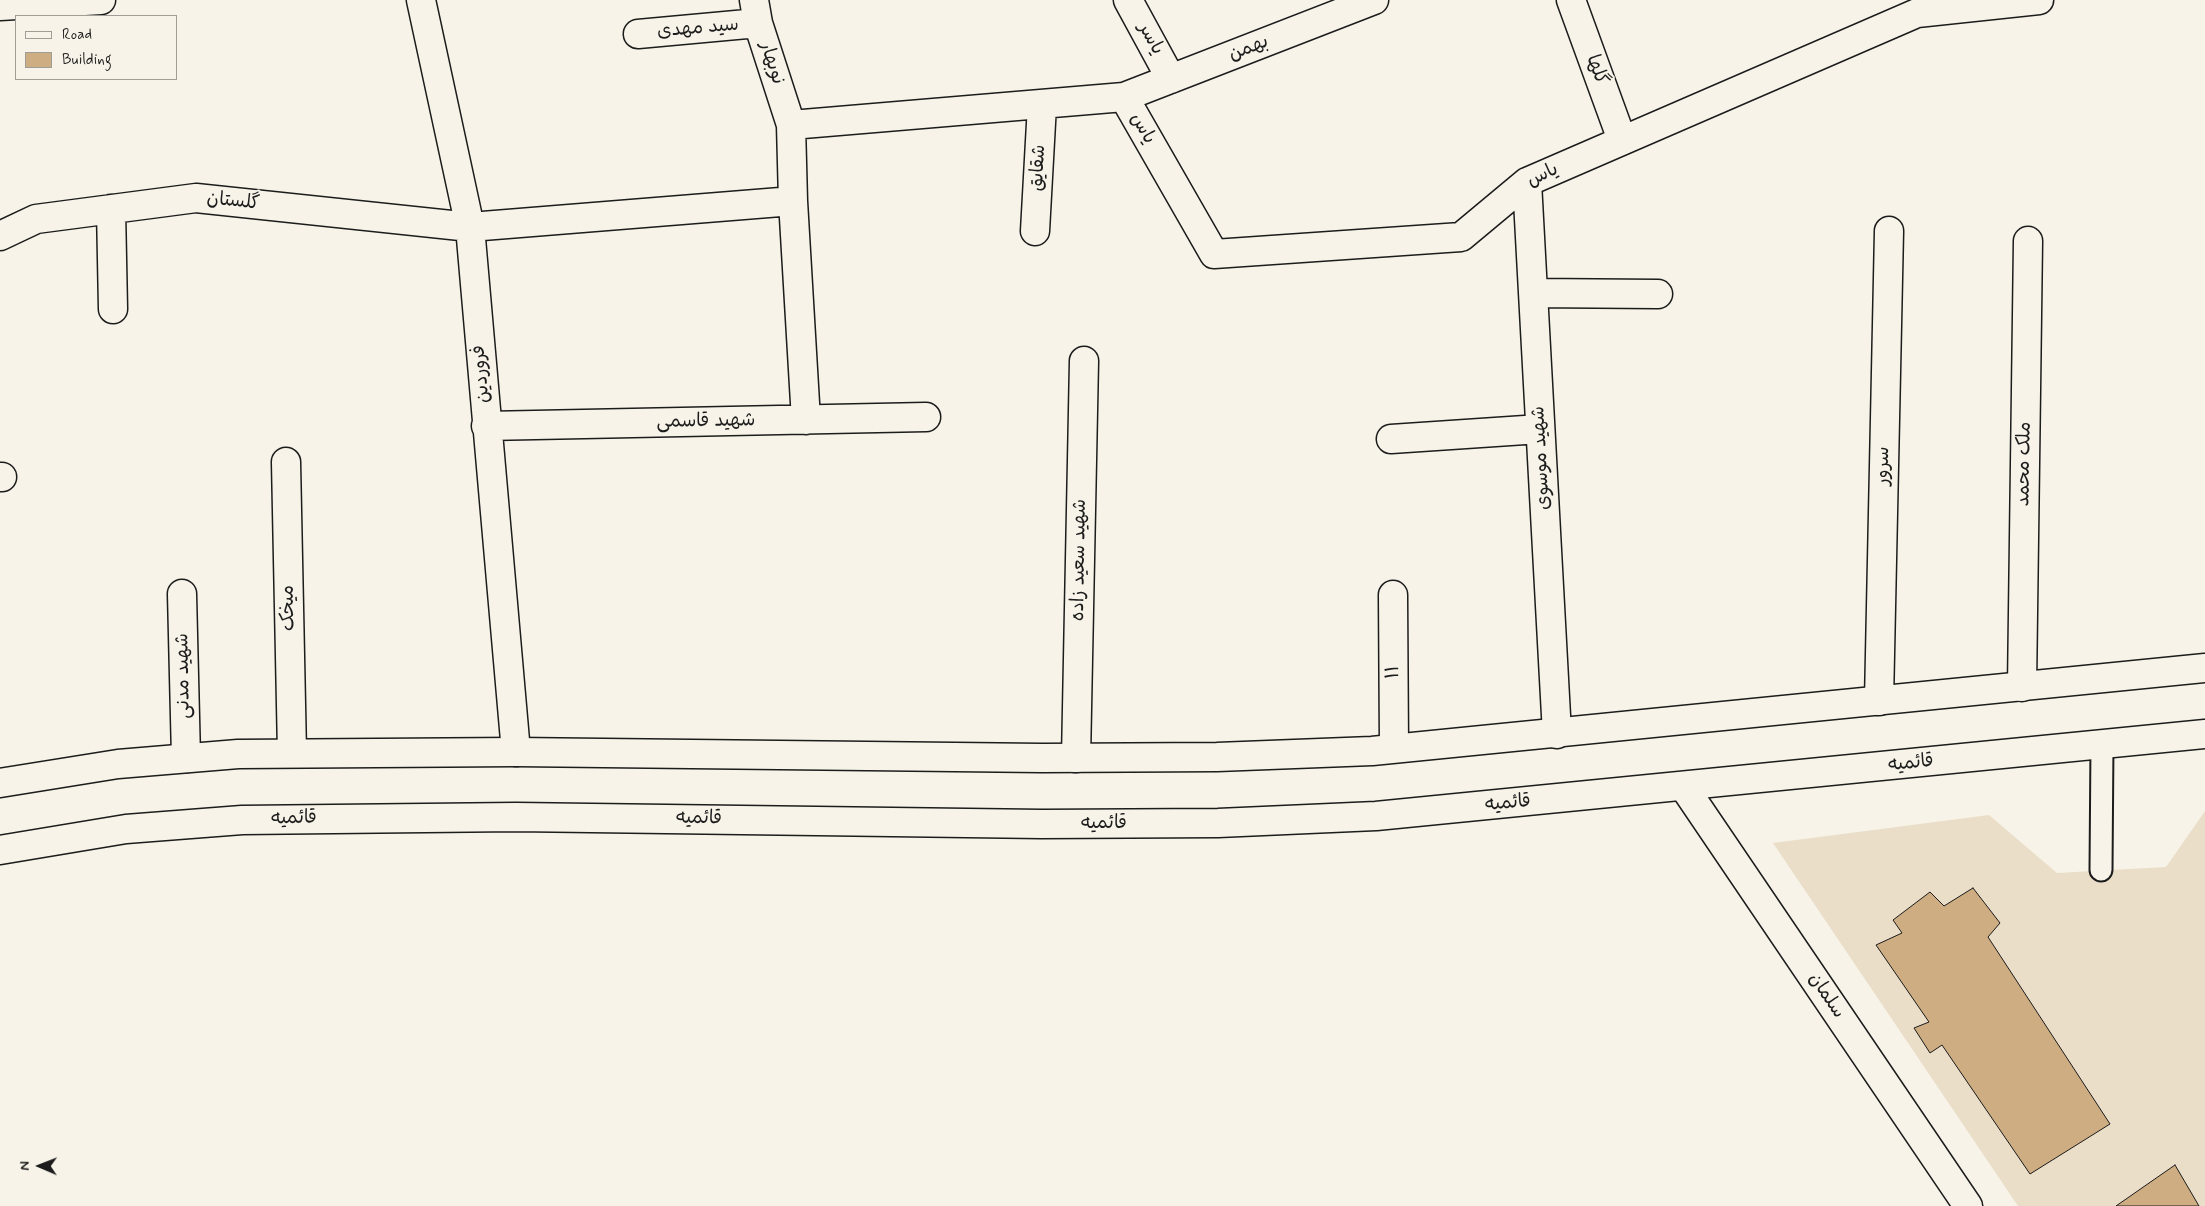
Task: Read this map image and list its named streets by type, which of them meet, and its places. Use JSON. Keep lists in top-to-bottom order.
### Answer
{
  "streets": {
    "street": [
      "سید مهدی",
      "یاسر",
      "بهمن",
      "نوبهار",
      "گلها",
      "یاس",
      "شقایق",
      "گلستان",
      "فروردین",
      "شهید قاسمی",
      "شهید موسوی",
      "ملک محمد",
      "سرور",
      "شهید سعید زاده",
      "میخک",
      "۱۱",
      "شهید مدنی",
      "قائمیه",
      "سلمان"
    ]
  },
  "crossings": [
    ["سید مهدی", "نوبهار"],
    ["یاسر", "بهمن"],
    ["بهمن", "نوبهار"],
    ["بهمن", "یاس"],
    ["بهمن", "شقایق"],
    ["نوبهار", "گلستان"],
    ["نوبهار", "شهید قاسمی"],
    ["گلها", "یاس"],
    ["یاس", "شهید موسوی"],
    ["گلستان", "فروردین"],
    ["فروردین", "شهید قاسمی"],
    ["قائمیه", "سلمان"]
  ],
  "legend": ["Road", "Building"],
  "north": "left"
}
